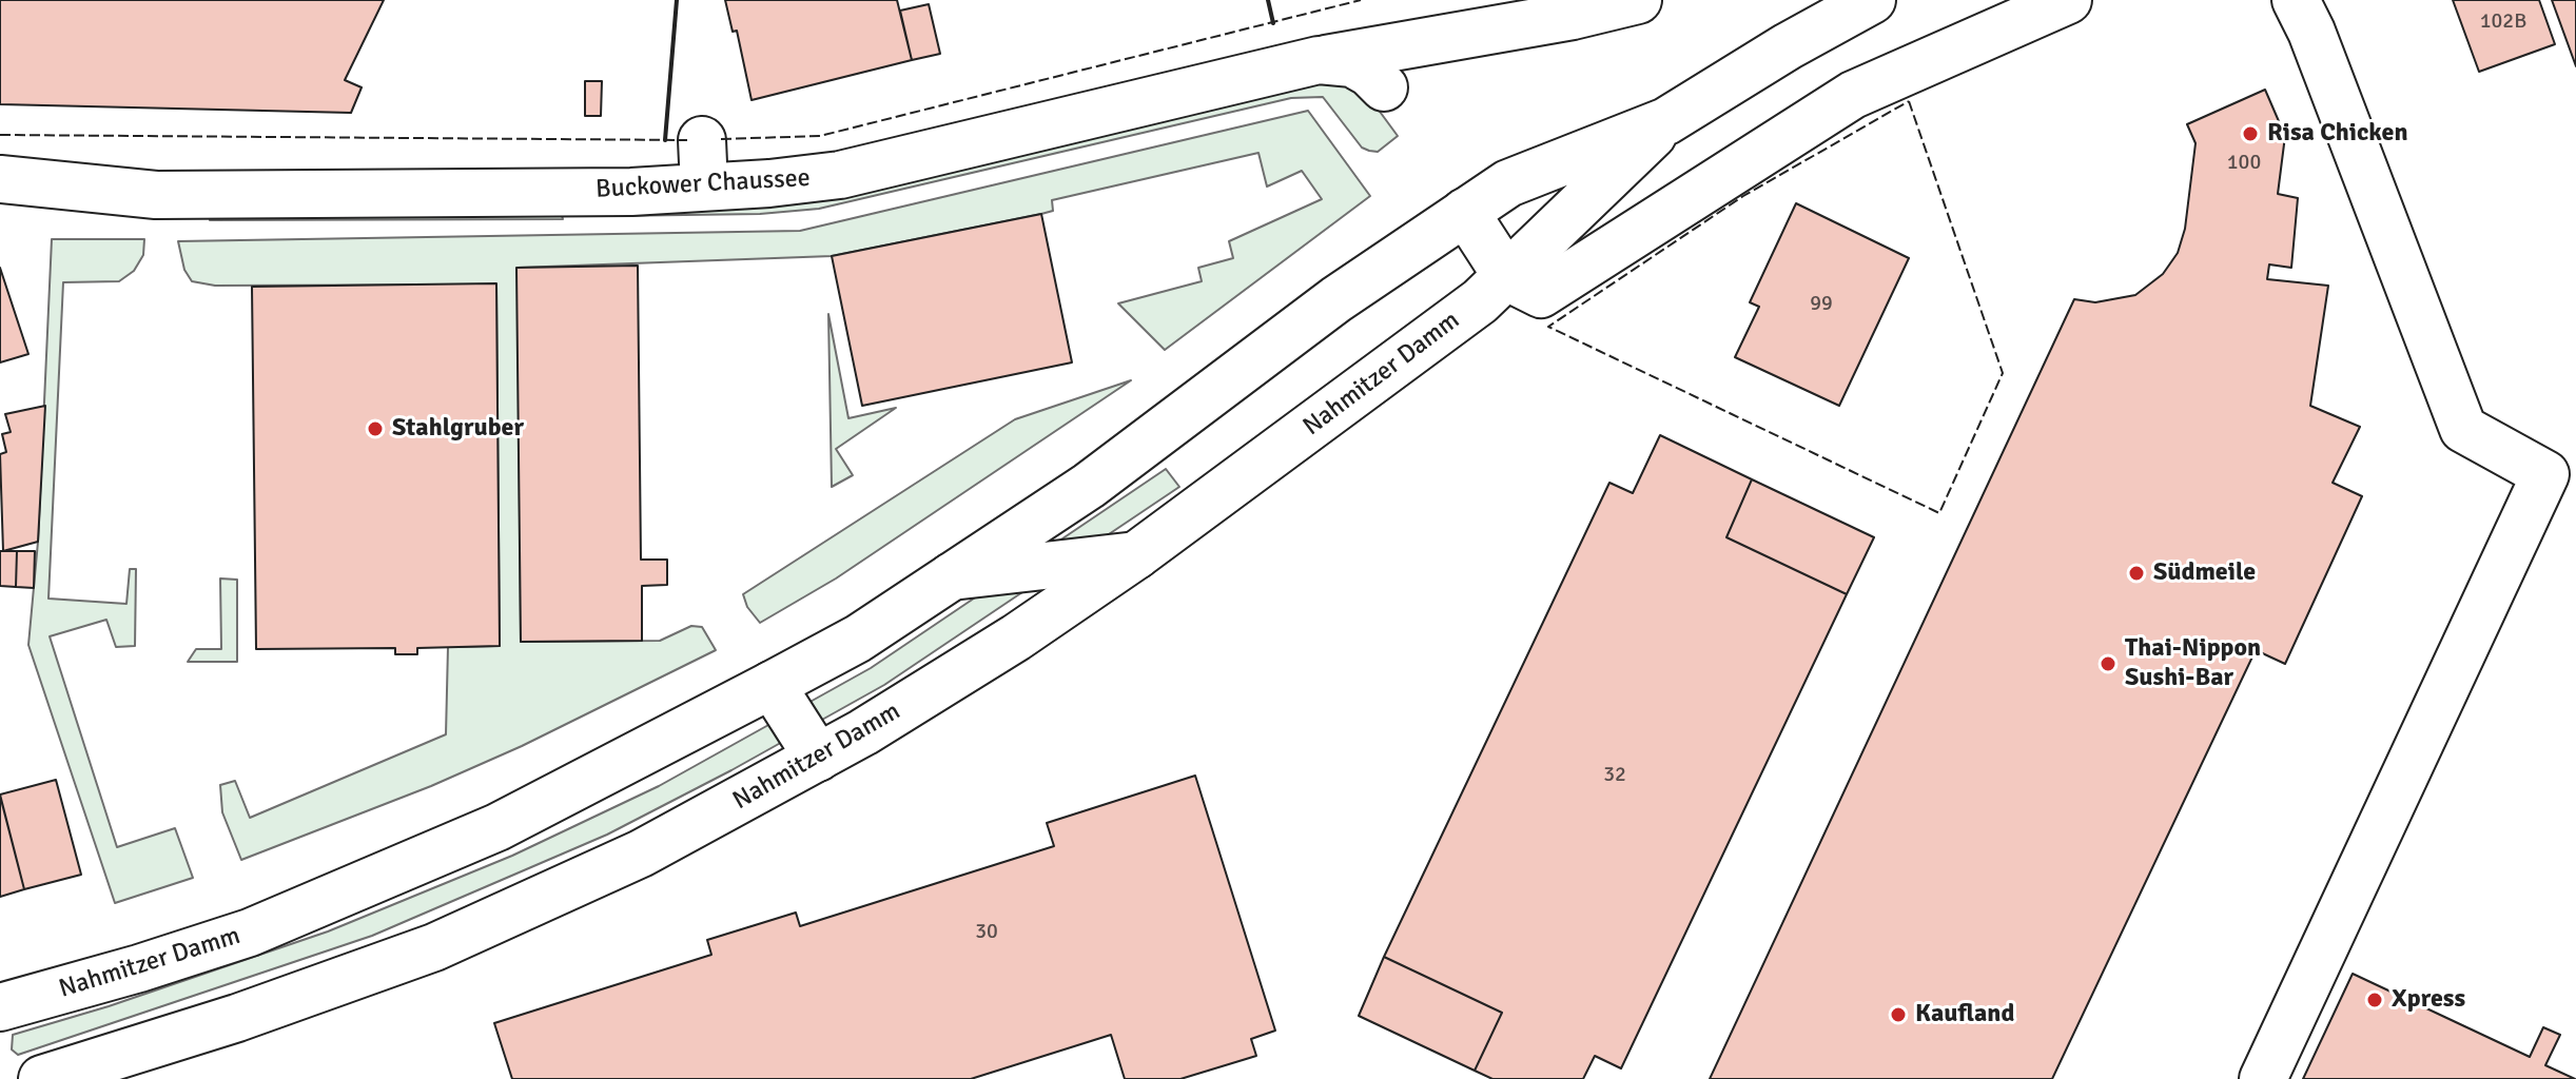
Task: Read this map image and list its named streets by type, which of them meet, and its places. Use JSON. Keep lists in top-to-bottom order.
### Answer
{
  "streets": {
    "main road": ["Buckower Chaussee", "Nahmitzer Damm"]
  },
  "places": [
    "Risa Chicken",
    "Stahlgruber",
    "Südmeile",
    "Thai-Nippon Sushi-Bar",
    "Xpress",
    "Kaufland"
  ],
  "house_numbers": [
    "102B",
    "100",
    "99",
    "32",
    "30"
  ]
}
